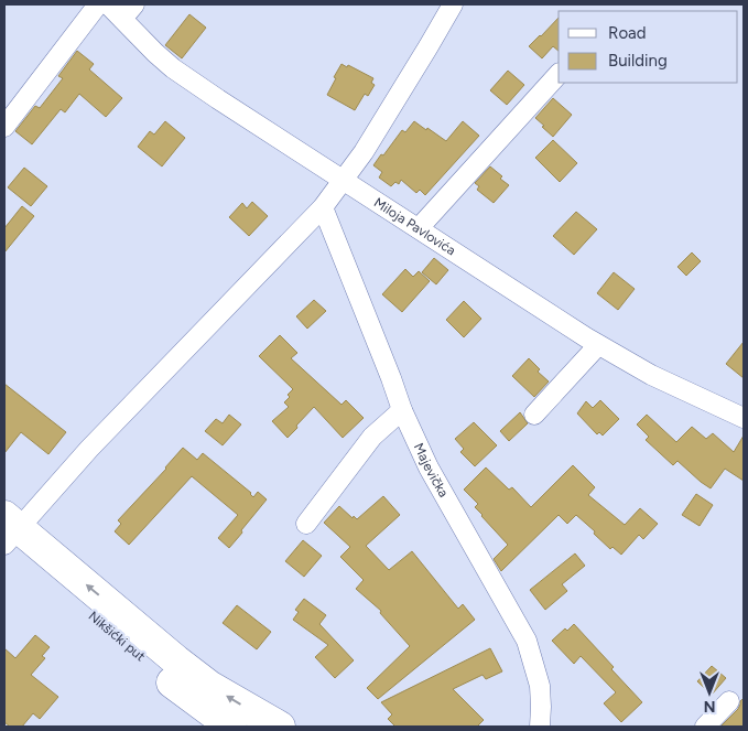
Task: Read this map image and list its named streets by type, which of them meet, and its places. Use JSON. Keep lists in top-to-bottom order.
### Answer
{
  "streets": {
    "main road": ["Nikšićki put"],
    "street": ["Miloja Pavlovića", "Majevička"]
  },
  "legend": ["Road", "Building"],
  "north": "bottom"
}
